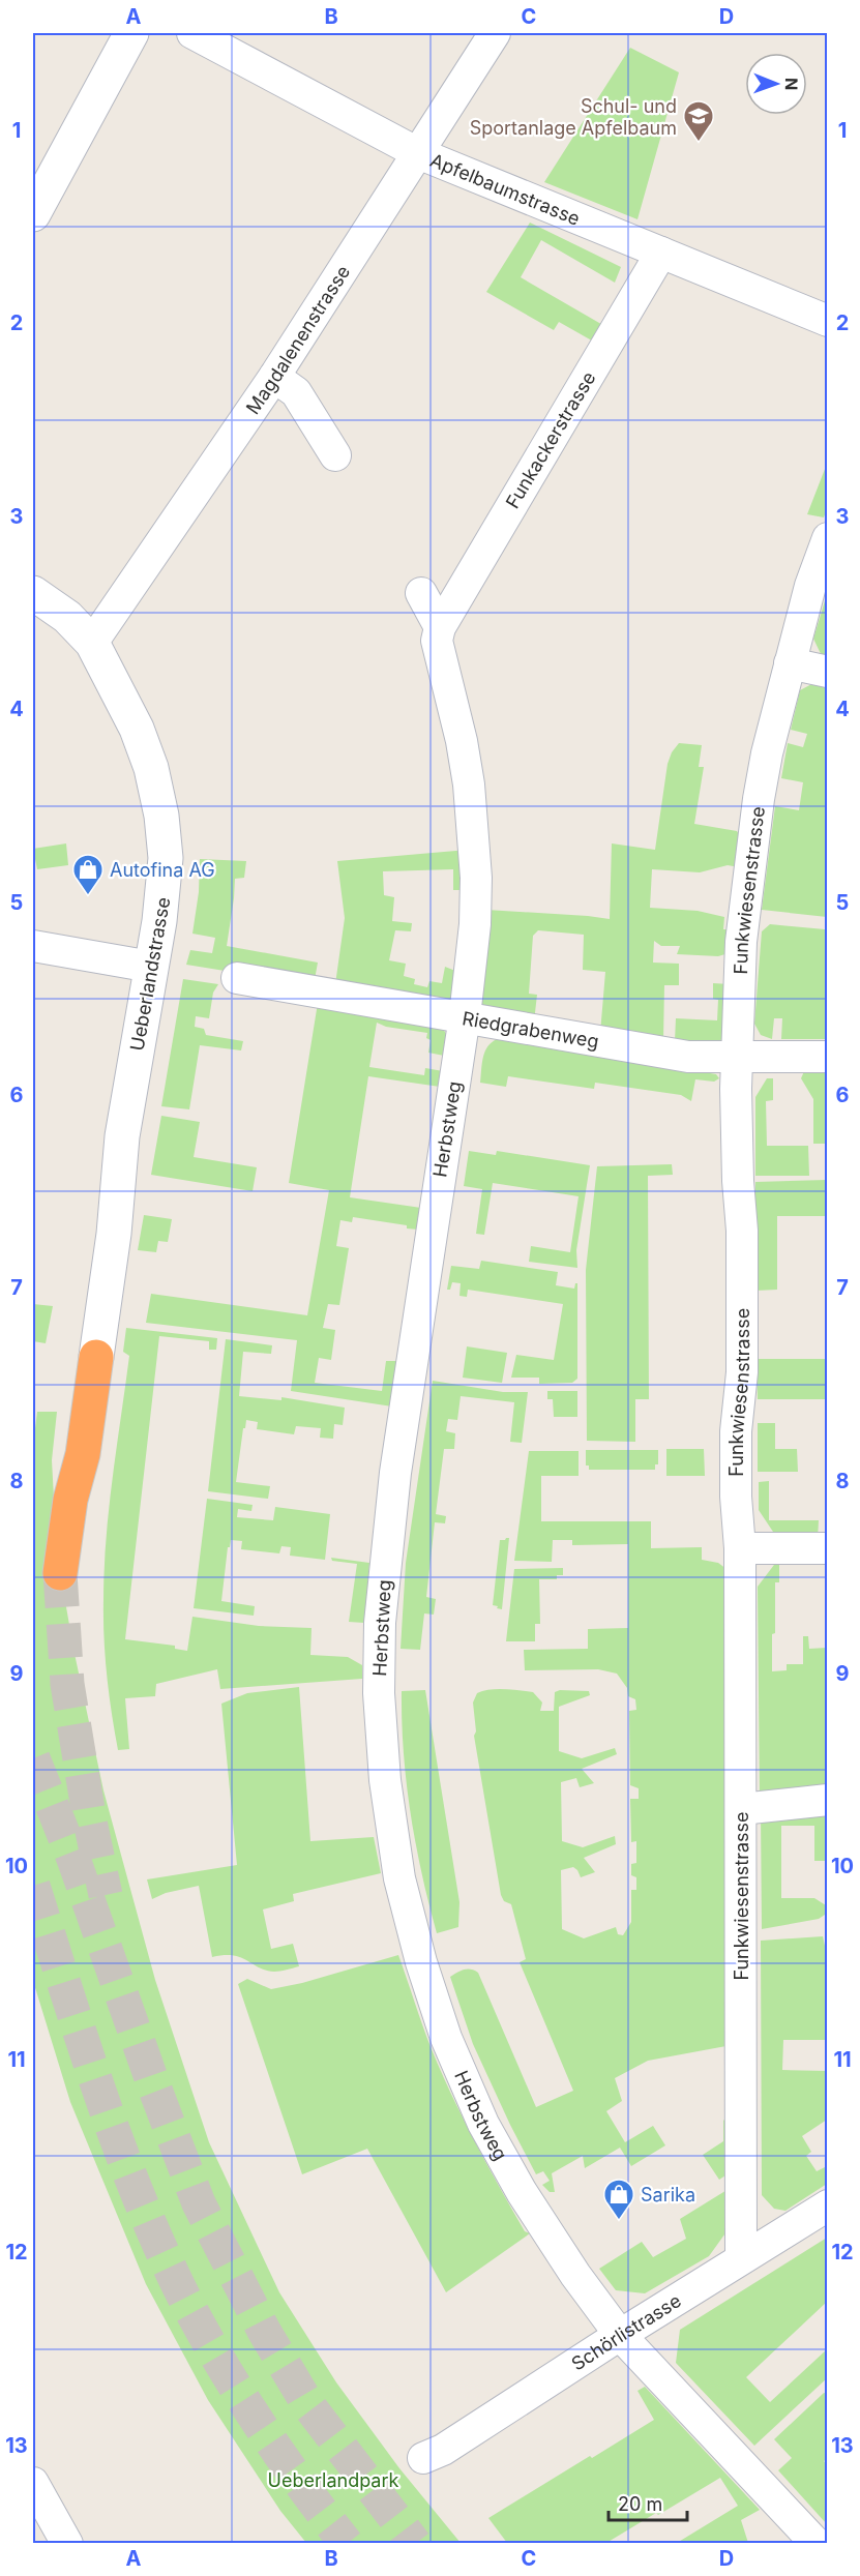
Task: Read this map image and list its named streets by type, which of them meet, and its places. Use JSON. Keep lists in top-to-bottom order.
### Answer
{
  "streets": {
    "street": [
      "Apfelbaumstrasse",
      "Magdalenenstrasse",
      "Funkackerstrasse",
      "Funkwiesenstrasse",
      "Ueberlandstrasse",
      "Riedgrabenweg",
      "Herbstweg",
      "Schörlistrasse"
    ]
  },
  "crossings": [
    ["Apfelbaumstrasse", "Magdalenenstrasse"],
    ["Apfelbaumstrasse", "Funkackerstrasse"],
    ["Magdalenenstrasse", "Ueberlandstrasse"],
    ["Funkackerstrasse", "Herbstweg"],
    ["Funkwiesenstrasse", "Riedgrabenweg"],
    ["Funkwiesenstrasse", "Schörlistrasse"],
    ["Riedgrabenweg", "Herbstweg"],
    ["Herbstweg", "Schörlistrasse"]
  ],
  "parks": ["Ueberlandpark"],
  "places": {
    "school or university": ["Schul- und Sportanlage Apfelbaum"],
    "shop": ["Autofina AG", "Sarika"]
  },
  "scale_bar": "20 m",
  "north": "right",
  "grid": {
    "columns": [
      "A",
      "B",
      "C",
      "D"
    ],
    "rows": [
      "1",
      "2",
      "3",
      "4",
      "5",
      "6",
      "7",
      "8",
      "9",
      "10",
      "11",
      "12",
      "13"
    ]
  }
}
